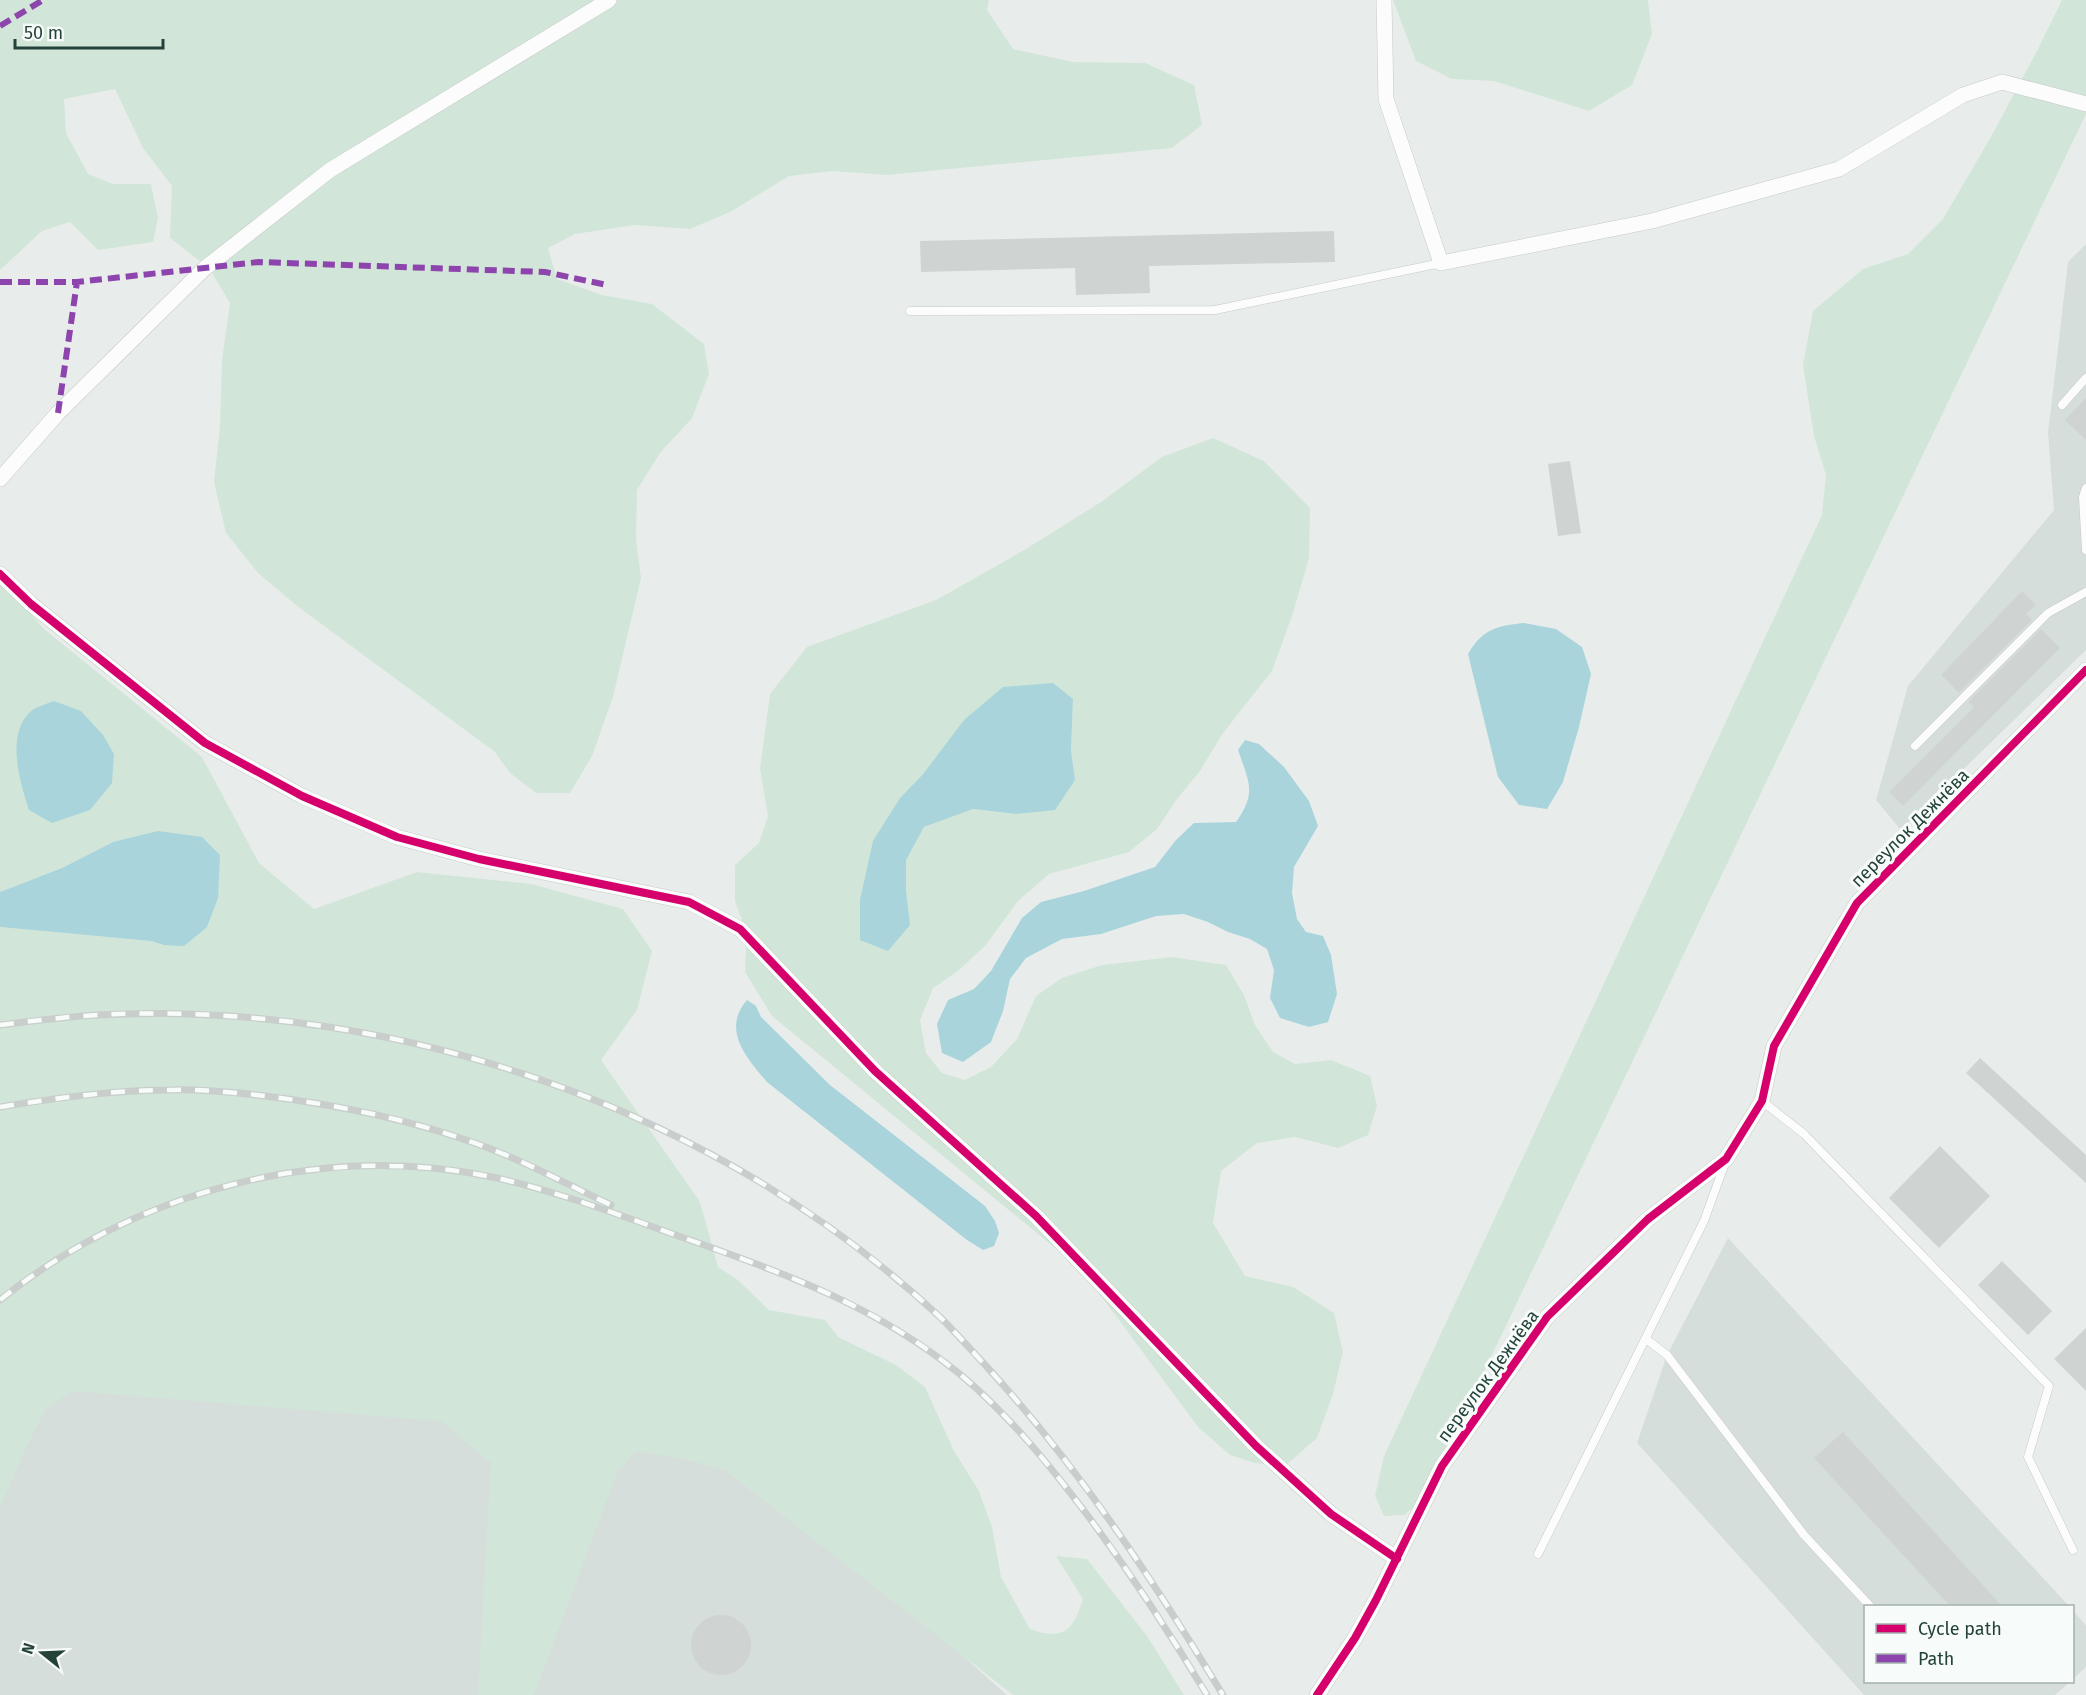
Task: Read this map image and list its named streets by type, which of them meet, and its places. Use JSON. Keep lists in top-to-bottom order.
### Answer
{
  "streets": {
    "street": ["переулок Дежнёва"]
  },
  "legend": ["Cycle path", "Path"],
  "scale_bar": "50 m",
  "north": "left"
}
